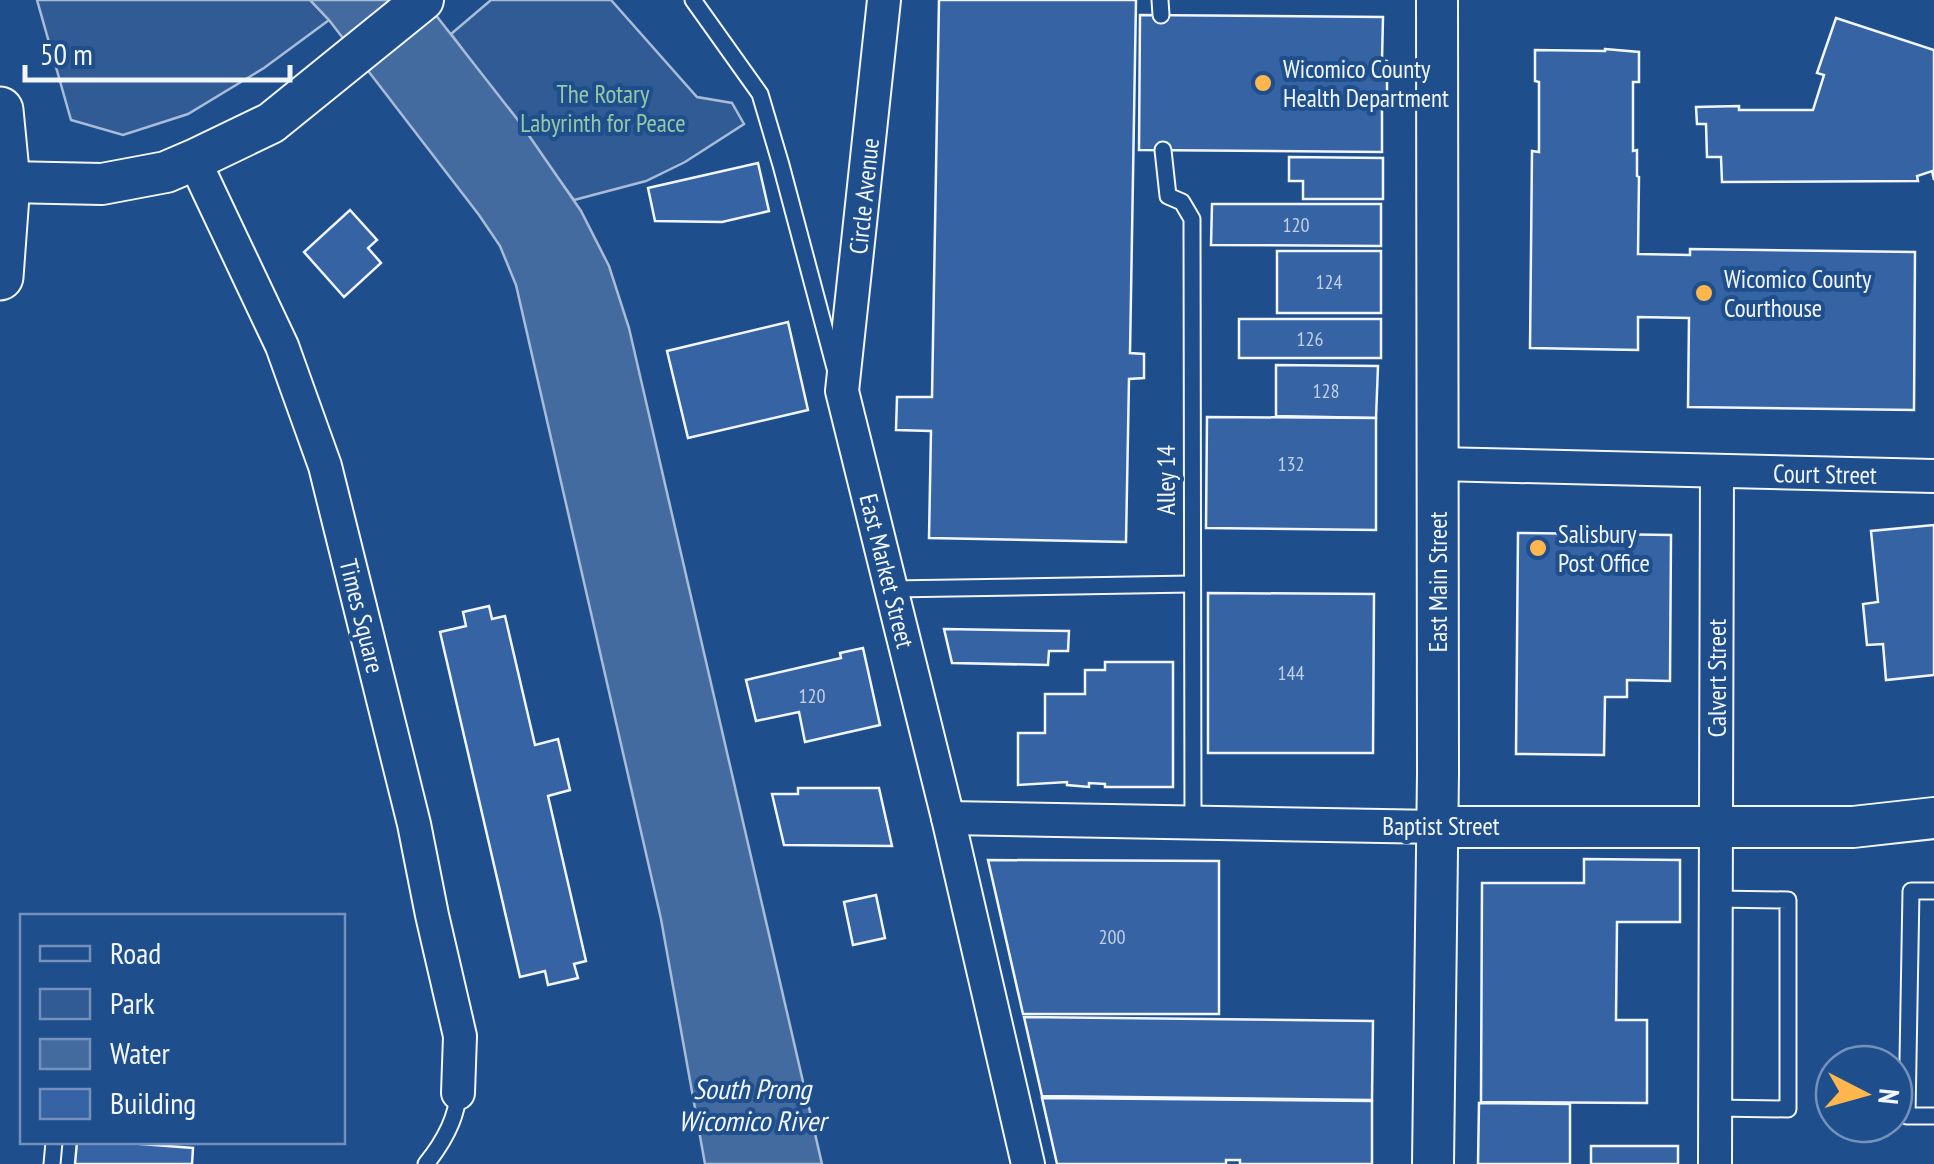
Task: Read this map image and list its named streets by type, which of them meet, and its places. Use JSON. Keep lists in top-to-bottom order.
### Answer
{
  "streets": {
    "street": [
      "Circle Avenue",
      "Court Street",
      "East Market Street",
      "East Main Street",
      "Times Square",
      "Calvert Street",
      "Baptist Street"
    ],
    "lane": ["Alley 14"]
  },
  "crossings": [
    ["Circle Avenue", "East Market Street"],
    ["Court Street", "Calvert Street"],
    ["Alley 14", "Baptist Street"],
    ["East Market Street", "Baptist Street"],
    ["East Main Street", "Baptist Street"],
    ["Calvert Street", "Baptist Street"]
  ],
  "water": ["South Prong Wicomico River"],
  "parks": ["The Rotary Labyrinth for Peace"],
  "places": ["Wicomico County Health Department", "Wicomico County Courthouse", "Salisbury Post Office"],
  "house_numbers": [
    "120",
    "124",
    "126",
    "128",
    "132",
    "144",
    "120",
    "200"
  ],
  "legend": [
    "Road",
    "Park",
    "Water",
    "Building"
  ],
  "scale_bar": "50 m",
  "north": "right"
}
